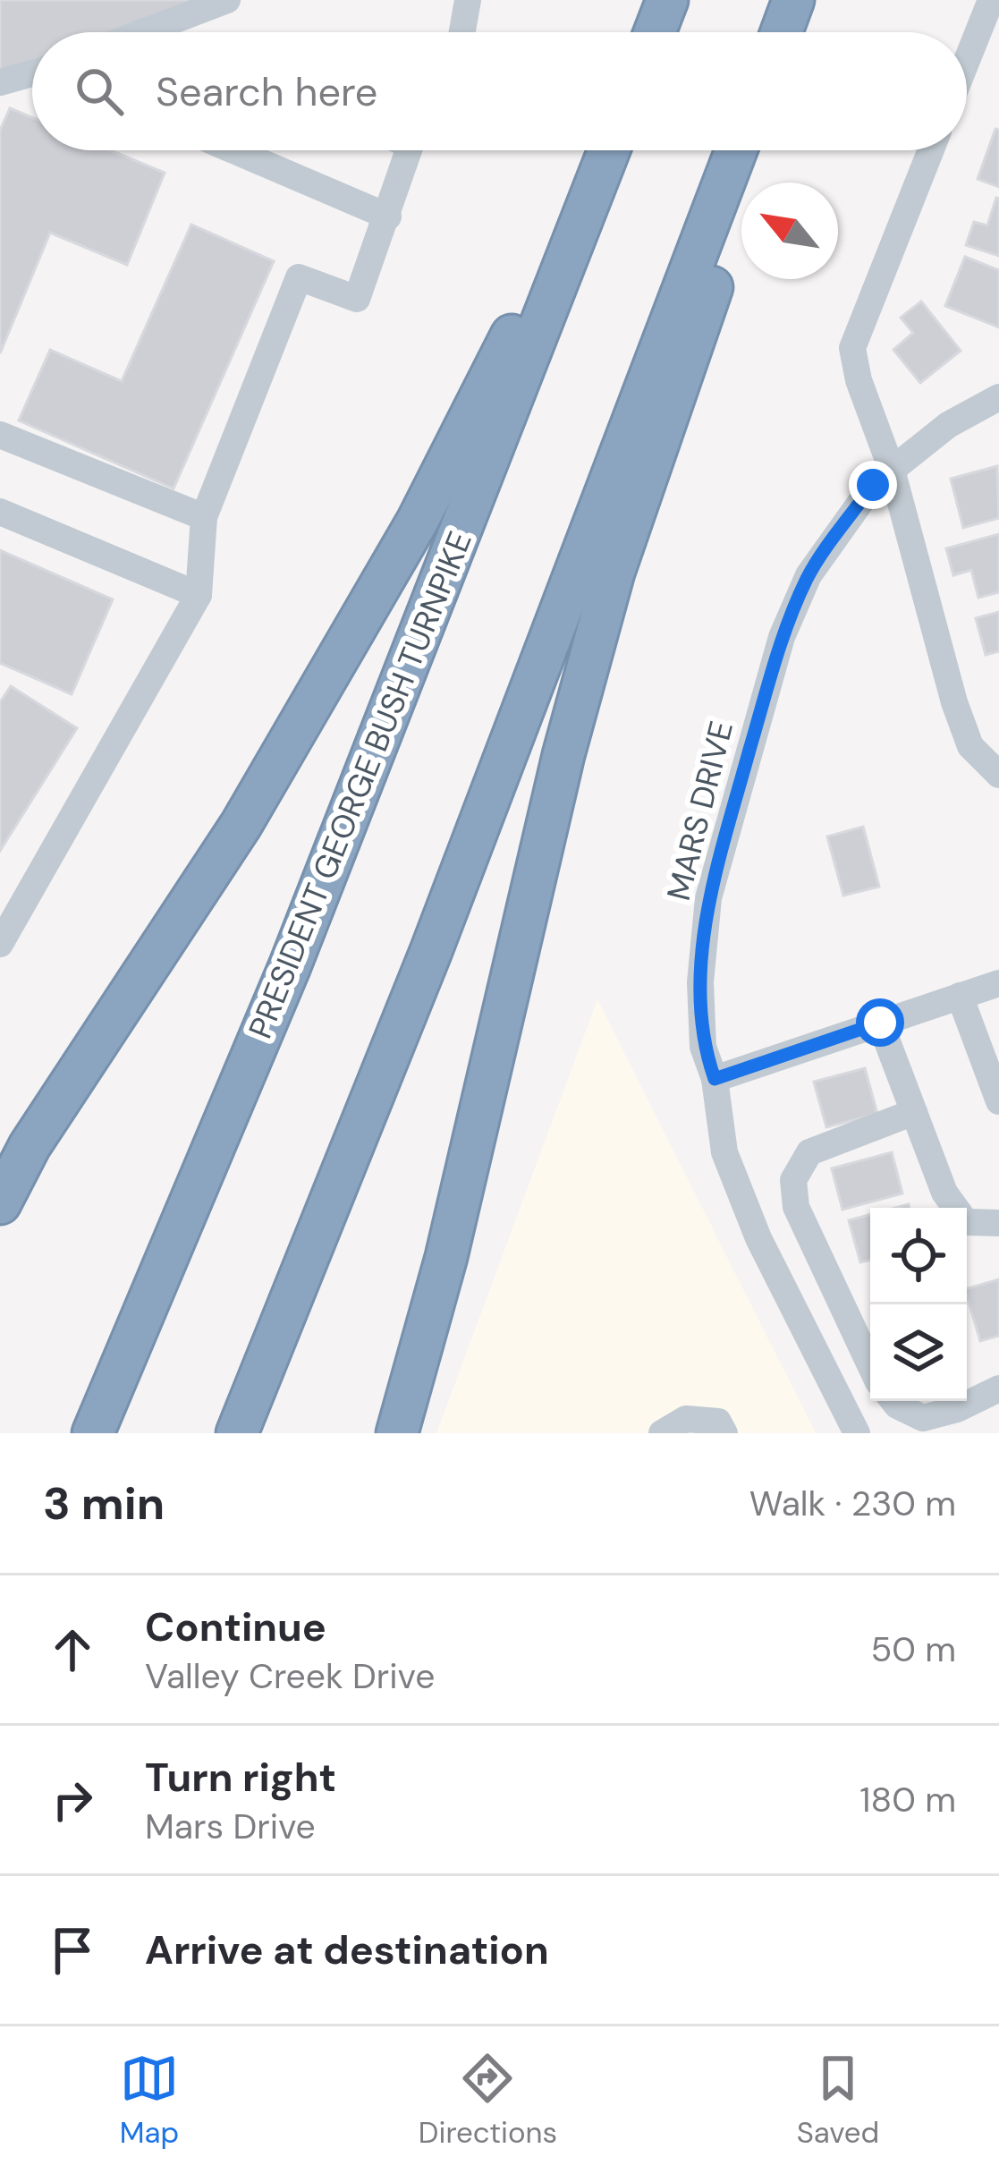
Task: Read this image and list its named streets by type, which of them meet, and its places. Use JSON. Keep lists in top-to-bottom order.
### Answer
{
  "streets": {
    "highway": ["PRESIDENT GEORGE BUSH TURNPIKE"],
    "street": ["MARS DRIVE"]
  },
  "north": "top left",
  "page": {
    "search": "Search here",
    "heading": ["3 min", "Walk · 230 m"],
    "list": [
      ["Continue", "Valley Creek Drive", "50 m"],
      ["Turn right", "Mars Drive", "180 m"],
      "Arrive at destination"
    ],
    "nav": ["Map", "Directions", "Saved"]
  }
}
